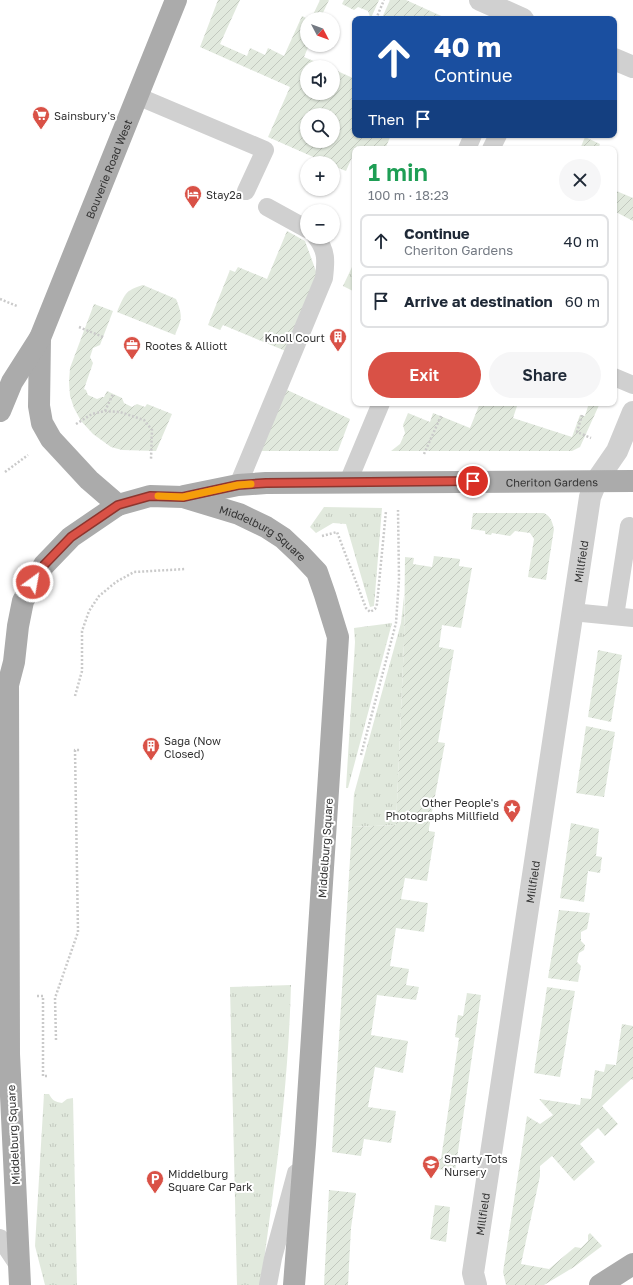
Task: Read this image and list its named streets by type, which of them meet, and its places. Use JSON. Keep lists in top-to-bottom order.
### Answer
{
  "streets": {
    "main road": ["Bouverie Road West", "Cheriton Gardens", "Middelburg Square"],
    "street": ["Millfield"]
  },
  "crossings": [
    ["Cheriton Gardens", "Middelburg Square"],
    ["Cheriton Gardens", "Millfield"]
  ],
  "places": {
    "supermarket": ["Sainsbury's"],
    "hotel": ["Stay2a"],
    "building": ["Knoll Court", "Saga (Now Closed)"],
    "office": ["Rootes & Alliott"],
    "place": ["Other People's Photographs Millfield"],
    "school or university": ["Smarty Tots Nursery"],
    "parking": ["Middelburg Square Car Park"]
  },
  "north": "bottom right",
  "page": {
    "map_buttons": ["+", "−"],
    "turn": ["40 m", "Continue"],
    "then": "Then",
    "heading": ["1 min", "100 m · 18:23"],
    "list": [
      {
        "name": "Continue",
        "note": "Cheriton Gardens",
        "value": "40 m"
      },
      {
        "name": "Arrive at destination",
        "value": "60 m"
      }
    ],
    "buttons": ["Exit", "Share"]
  }
}
